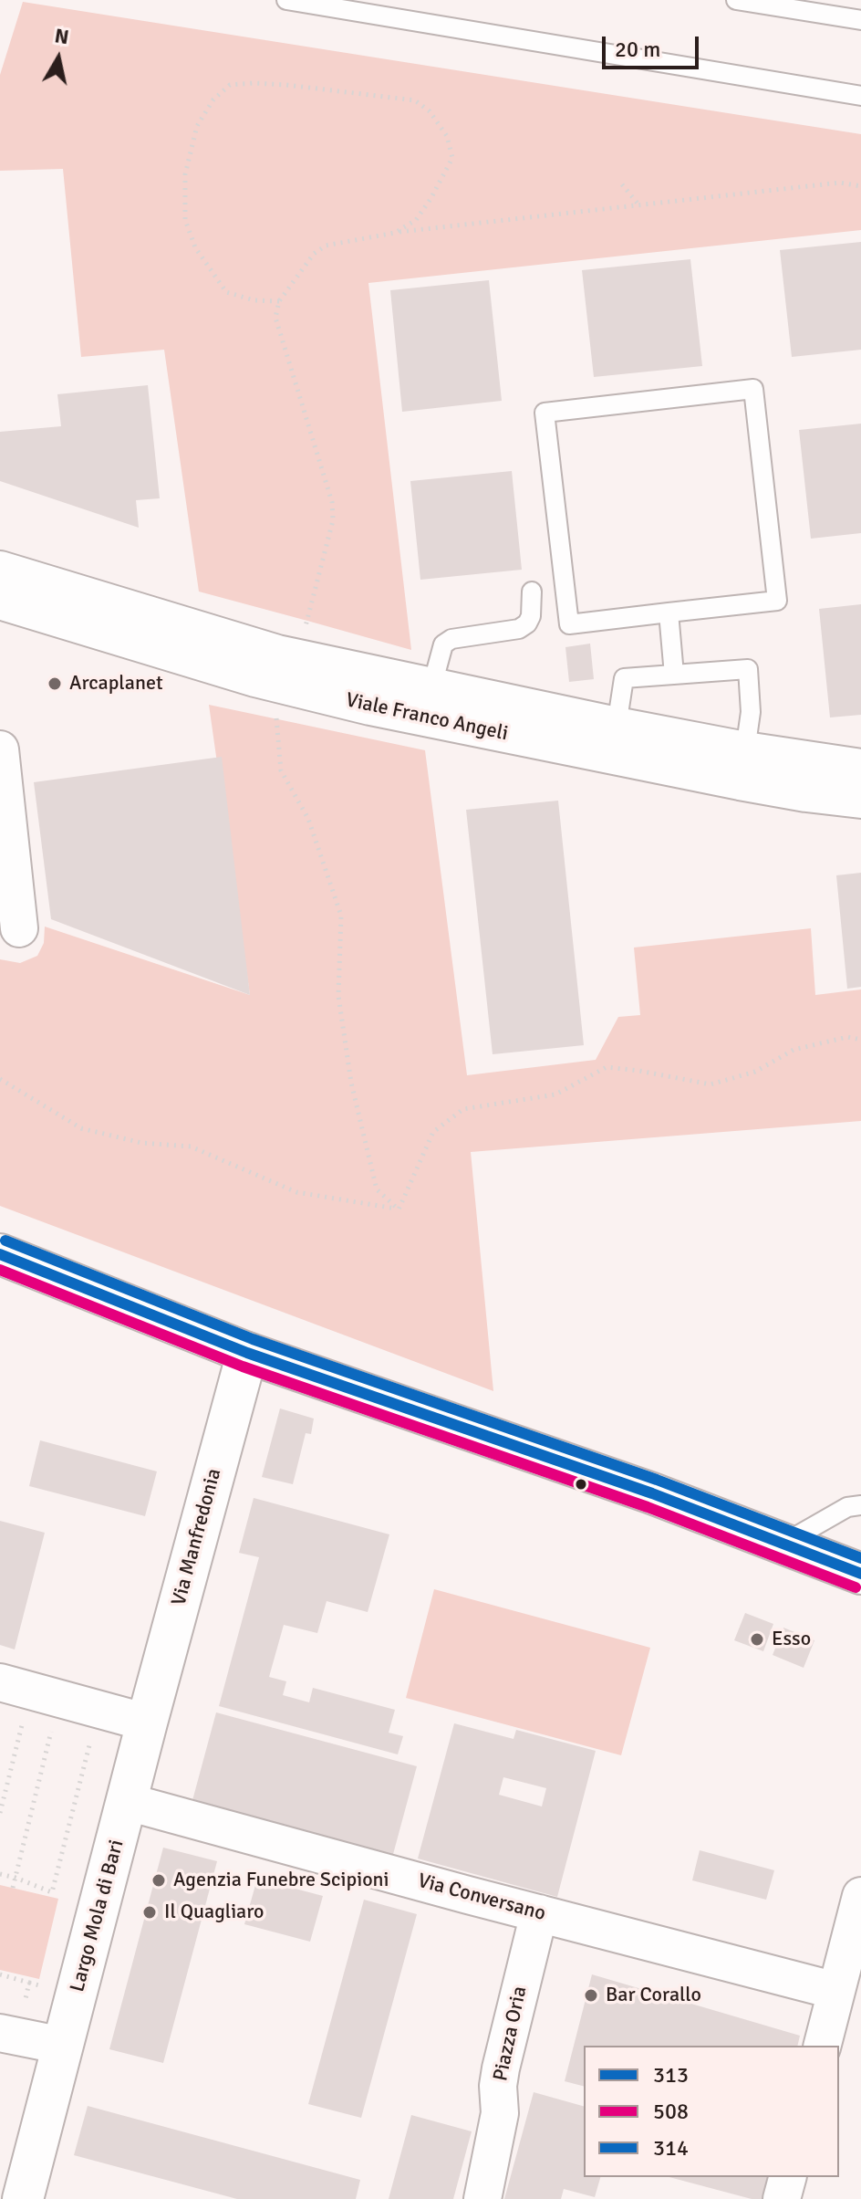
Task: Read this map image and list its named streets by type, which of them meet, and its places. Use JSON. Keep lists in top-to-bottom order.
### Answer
{
  "streets": {
    "main road": ["Via Manfredonia", "Largo Mola di Bari"],
    "street": ["Viale Franco Angeli", "Via Conversano", "Piazza Oria"]
  },
  "crossings": [
    ["Via Manfredonia", "Largo Mola di Bari"],
    ["Via Conversano", "Largo Mola di Bari"],
    ["Via Conversano", "Piazza Oria"]
  ],
  "places": [
    "Arcaplanet",
    "Esso",
    "Agenzia Funebre Scipioni",
    "Il Quagliaro",
    "Bar Corallo"
  ],
  "lines": ["transit line 314", "transit line 313", "transit line 508"],
  "legend": ["313", "508", "314"],
  "scale_bar": "20 m",
  "north": "top"
}
